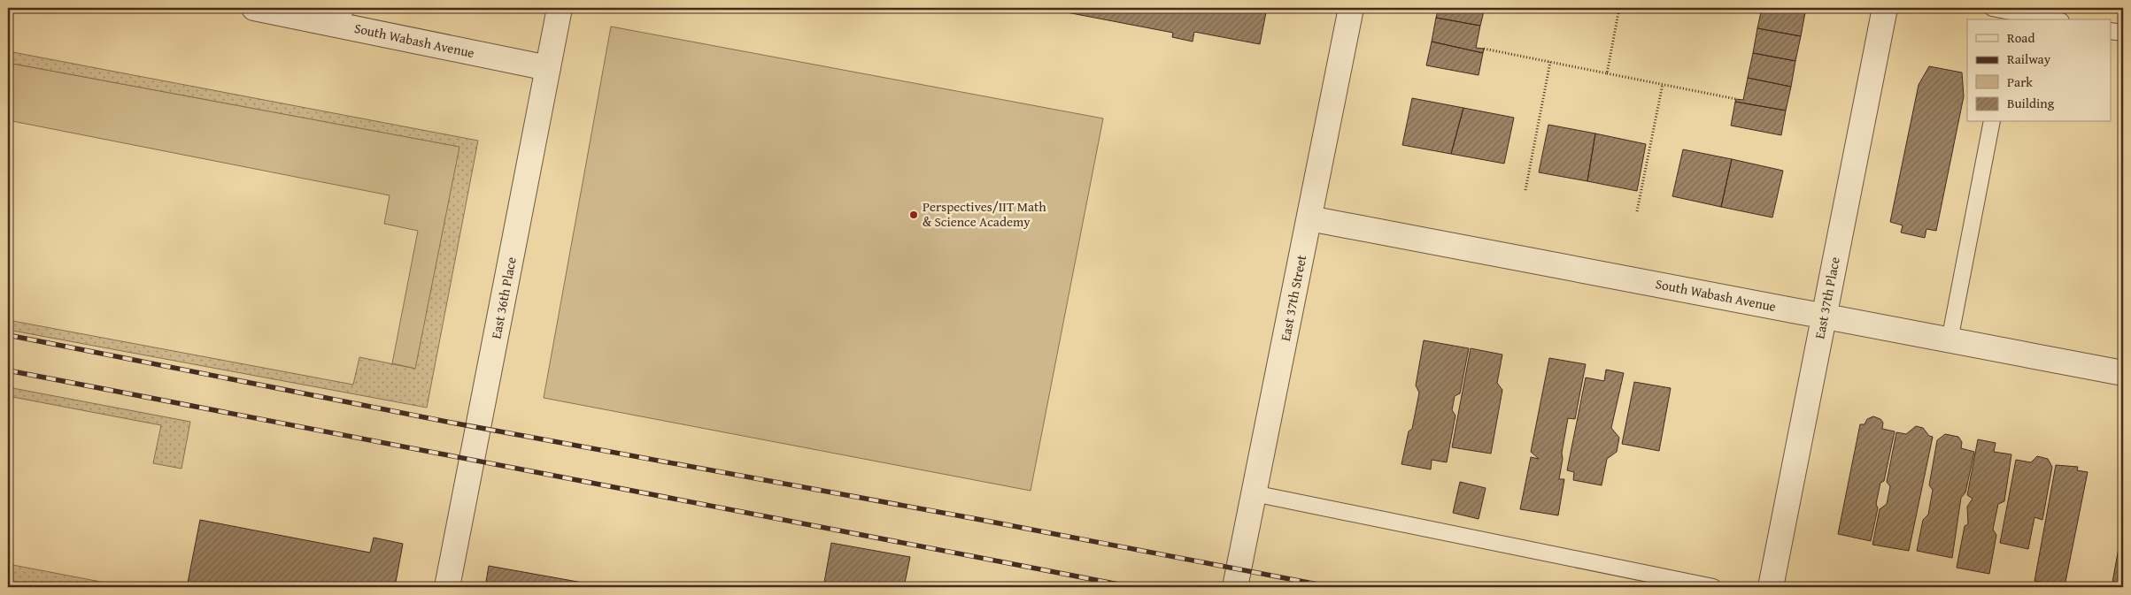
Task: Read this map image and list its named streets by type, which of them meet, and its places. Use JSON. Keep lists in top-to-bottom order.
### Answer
{
  "streets": {
    "street": [
      "South Wabash Avenue",
      "East 36th Place",
      "East 37th Street",
      "East 37th Place"
    ]
  },
  "crossings": [
    ["South Wabash Avenue", "East 36th Place"],
    ["South Wabash Avenue", "East 37th Street"],
    ["South Wabash Avenue", "East 37th Place"]
  ],
  "places": ["Perspectives/IIT Math & Science Academy"],
  "legend": [
    "Road",
    "Railway",
    "Park",
    "Building"
  ]
}
